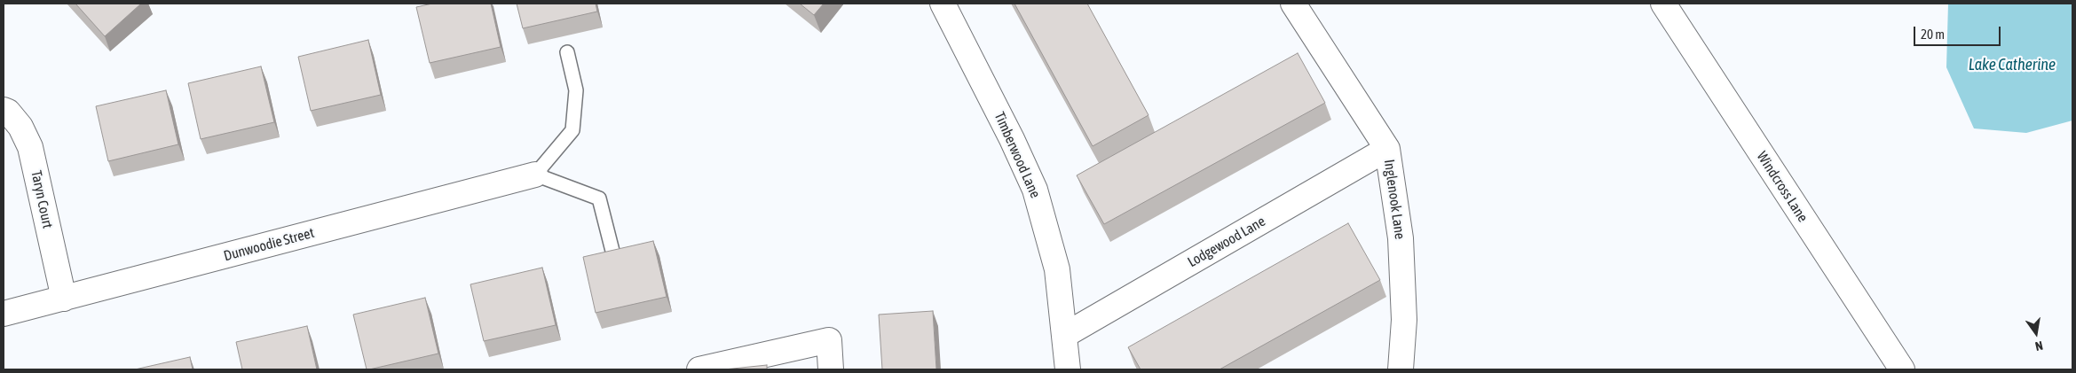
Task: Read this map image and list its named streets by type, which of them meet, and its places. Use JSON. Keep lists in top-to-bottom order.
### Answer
{
  "streets": {
    "street": [
      "Timberwood Lane",
      "Windcross Lane",
      "Taryn Court",
      "Inglenook Lane",
      "Lodgewood Lane",
      "Dunwoodie Street"
    ]
  },
  "crossings": [
    ["Timberwood Lane", "Lodgewood Lane"],
    ["Taryn Court", "Dunwoodie Street"],
    ["Inglenook Lane", "Lodgewood Lane"]
  ],
  "water": ["Lake Catherine"],
  "scale_bar": "20 m",
  "north": "bottom"
}
